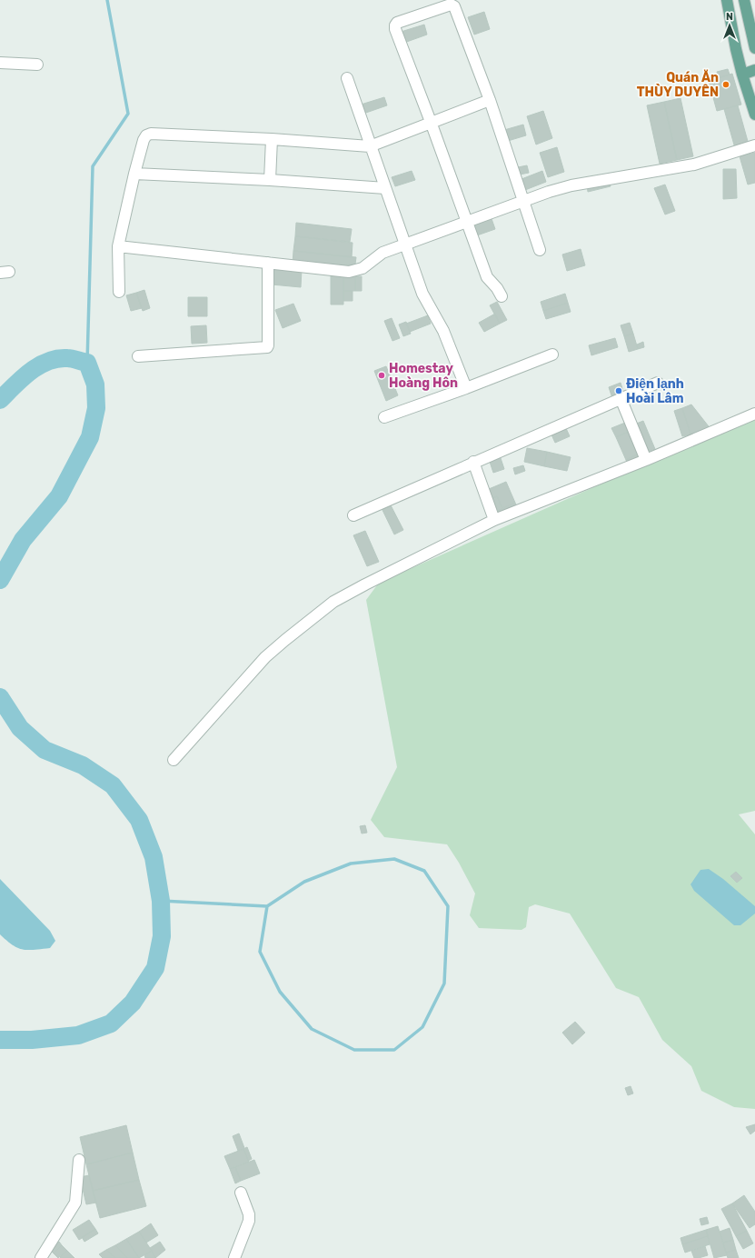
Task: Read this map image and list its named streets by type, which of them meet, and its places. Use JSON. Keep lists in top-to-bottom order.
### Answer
{
  "places": ["Quán Ăn THÙY DUYÊN", "Homestay Hoàng Hôn", "Điện lạnh Hoài Lâm"],
  "north": "top"
}
